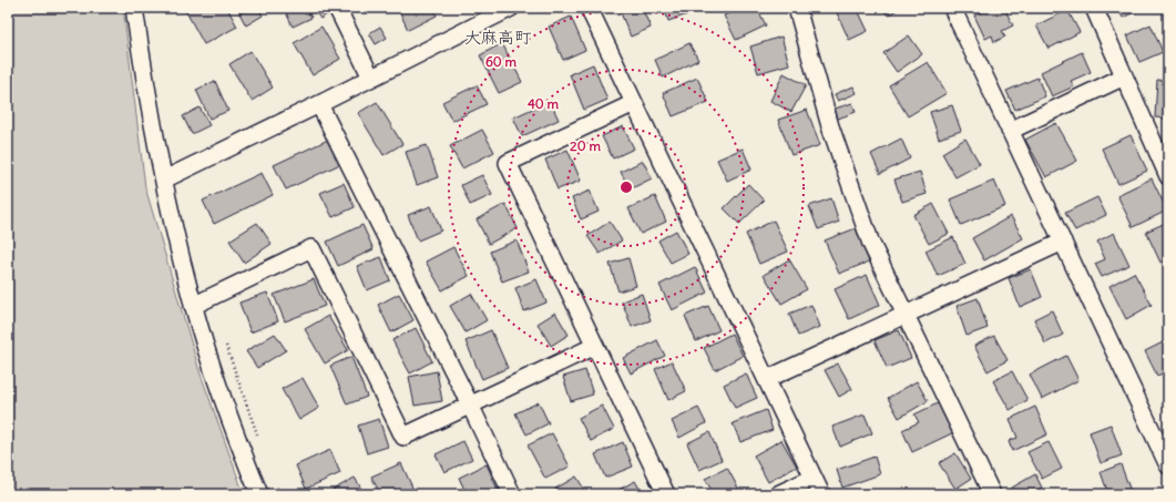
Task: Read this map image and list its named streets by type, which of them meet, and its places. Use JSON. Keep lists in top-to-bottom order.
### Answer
{
  "districts": ["大麻高町"],
  "rings": ["60 m", "40 m", "20 m"]
}
